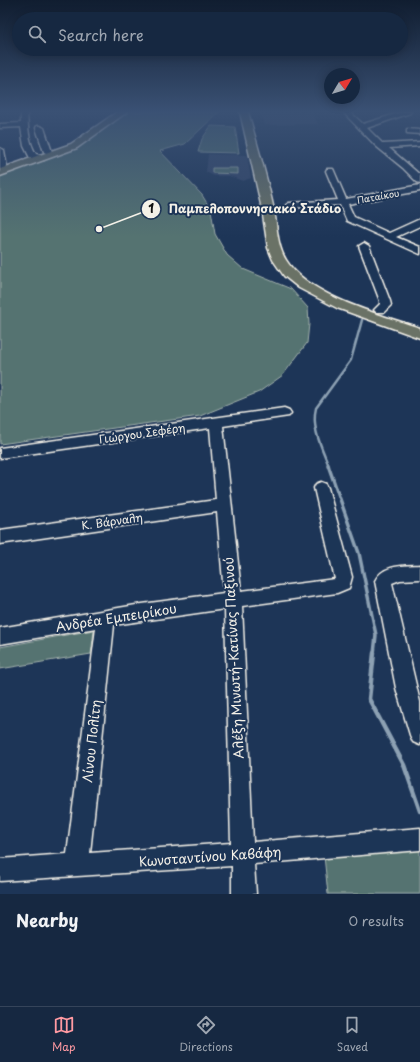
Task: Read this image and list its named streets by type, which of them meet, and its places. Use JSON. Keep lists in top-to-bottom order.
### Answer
{
  "streets": {
    "street": [
      "Παταίκου",
      "Γιώργου Σεφέρη",
      "Κ. Βάρναλη",
      "Ανδρέα Εμπειρίκου",
      "Αλέξη Μινωτή-Κατίνας Παξινού",
      "Λίνου Πολίτη",
      "Κωνσταντίνου Καβάφη"
    ]
  },
  "crossings": [
    ["Γιώργου Σεφέρη", "Αλέξη Μινωτή-Κατίνας Παξινού"],
    ["Κ. Βάρναλη", "Αλέξη Μινωτή-Κατίνας Παξινού"],
    ["Ανδρέα Εμπειρίκου", "Αλέξη Μινωτή-Κατίνας Παξινού"],
    ["Ανδρέα Εμπειρίκου", "Λίνου Πολίτη"],
    ["Αλέξη Μινωτή-Κατίνας Παξινού", "Κωνσταντίνου Καβάφη"],
    ["Λίνου Πολίτη", "Κωνσταντίνου Καβάφη"]
  ],
  "places": ["Παμπελοποννησιακό Στάδιο"],
  "north": "top right",
  "page": {
    "search": "Search here",
    "heading": ["Nearby", "0 results"],
    "nav": ["Map", "Directions", "Saved"]
  }
}
